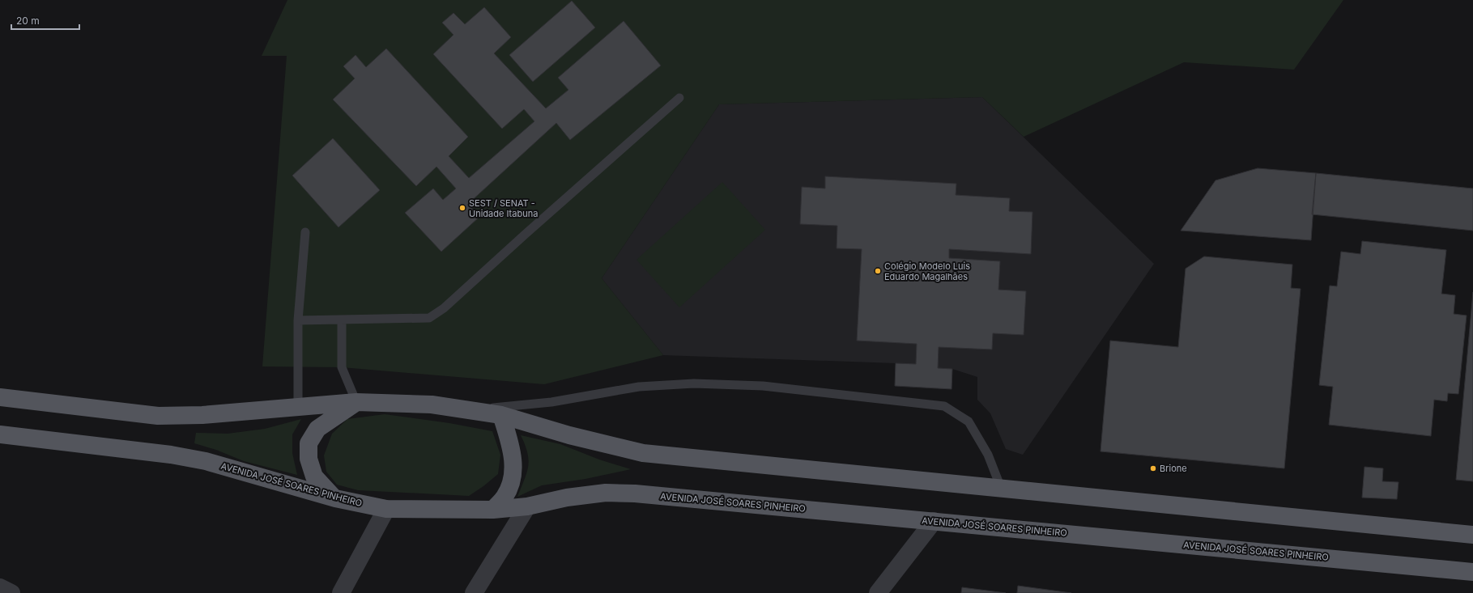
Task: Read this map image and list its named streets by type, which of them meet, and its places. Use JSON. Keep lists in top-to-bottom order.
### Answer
{
  "streets": {
    "main road": ["AVENIDA JOSÉ SOARES PINHEIRO"]
  },
  "places": ["SEST / SENAT - Unidade Itabuna", "Colégio Modelo Luis Eduardo Magalhães", "Brione"],
  "scale_bar": "20 m"
}
